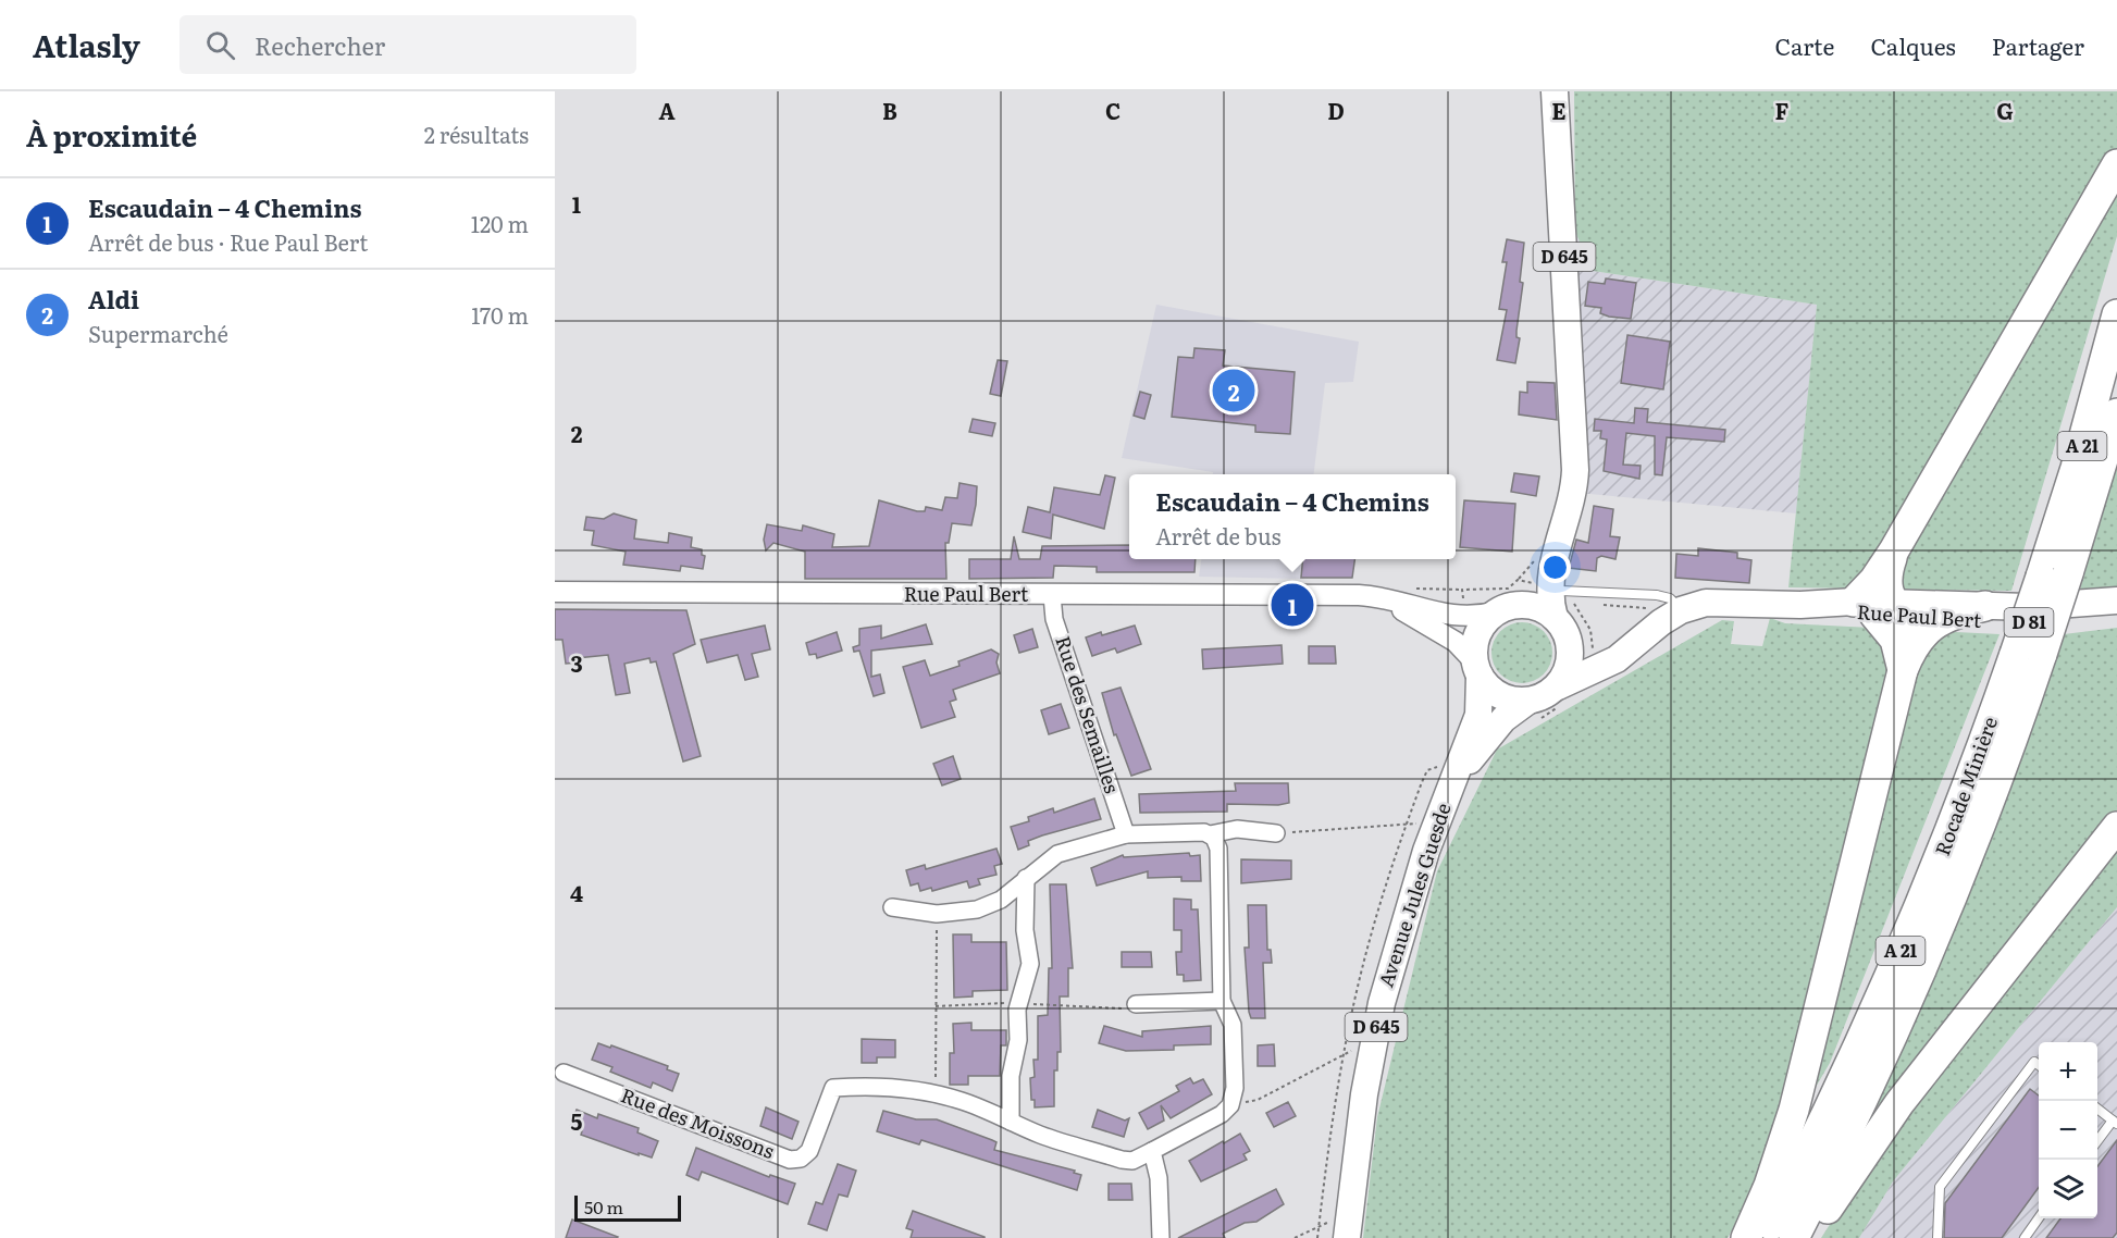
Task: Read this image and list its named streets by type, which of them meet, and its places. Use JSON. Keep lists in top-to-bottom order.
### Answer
{
  "streets": {
    "highway": ["A 21", "Rocade Minière"],
    "main road": [
      "D 645",
      "Rue Paul Bert",
      "D 81",
      "Avenue Jules Guesde"
    ],
    "street": ["Rue des Semailles", "Rue des Moissons"]
  },
  "crossings": [
    ["D 645", "Rue Paul Bert"],
    ["D 645", "Avenue Jules Guesde"],
    ["Rue Paul Bert", "Rue des Semailles"],
    ["Rue Paul Bert", "Avenue Jules Guesde"]
  ],
  "scale_bar": "50 m",
  "page": {
    "header": "Atlasly",
    "search": "Rechercher",
    "nav": ["Carte", "Calques", "Partager"],
    "heading": ["À proximité", "2 résultats"],
    "list": [
      {
        "mark": "1",
        "name": "Escaudain – 4 Chemins",
        "note": "Arrêt de bus · Rue Paul Bert",
        "value": "120 m"
      },
      {
        "mark": "2",
        "name": "Aldi",
        "note": "Supermarché",
        "value": "170 m"
      }
    ],
    "pins": ["2", "1"],
    "popup": ["Escaudain – 4 Chemins", "Arrêt de bus"],
    "map_buttons": ["+", "−"],
    "scale": "50 m"
  },
  "grid": {
    "columns": [
      "A",
      "B",
      "C",
      "D",
      "E",
      "F",
      "G"
    ],
    "rows": [
      "1",
      "2",
      "3",
      "4",
      "5"
    ]
  }
}
